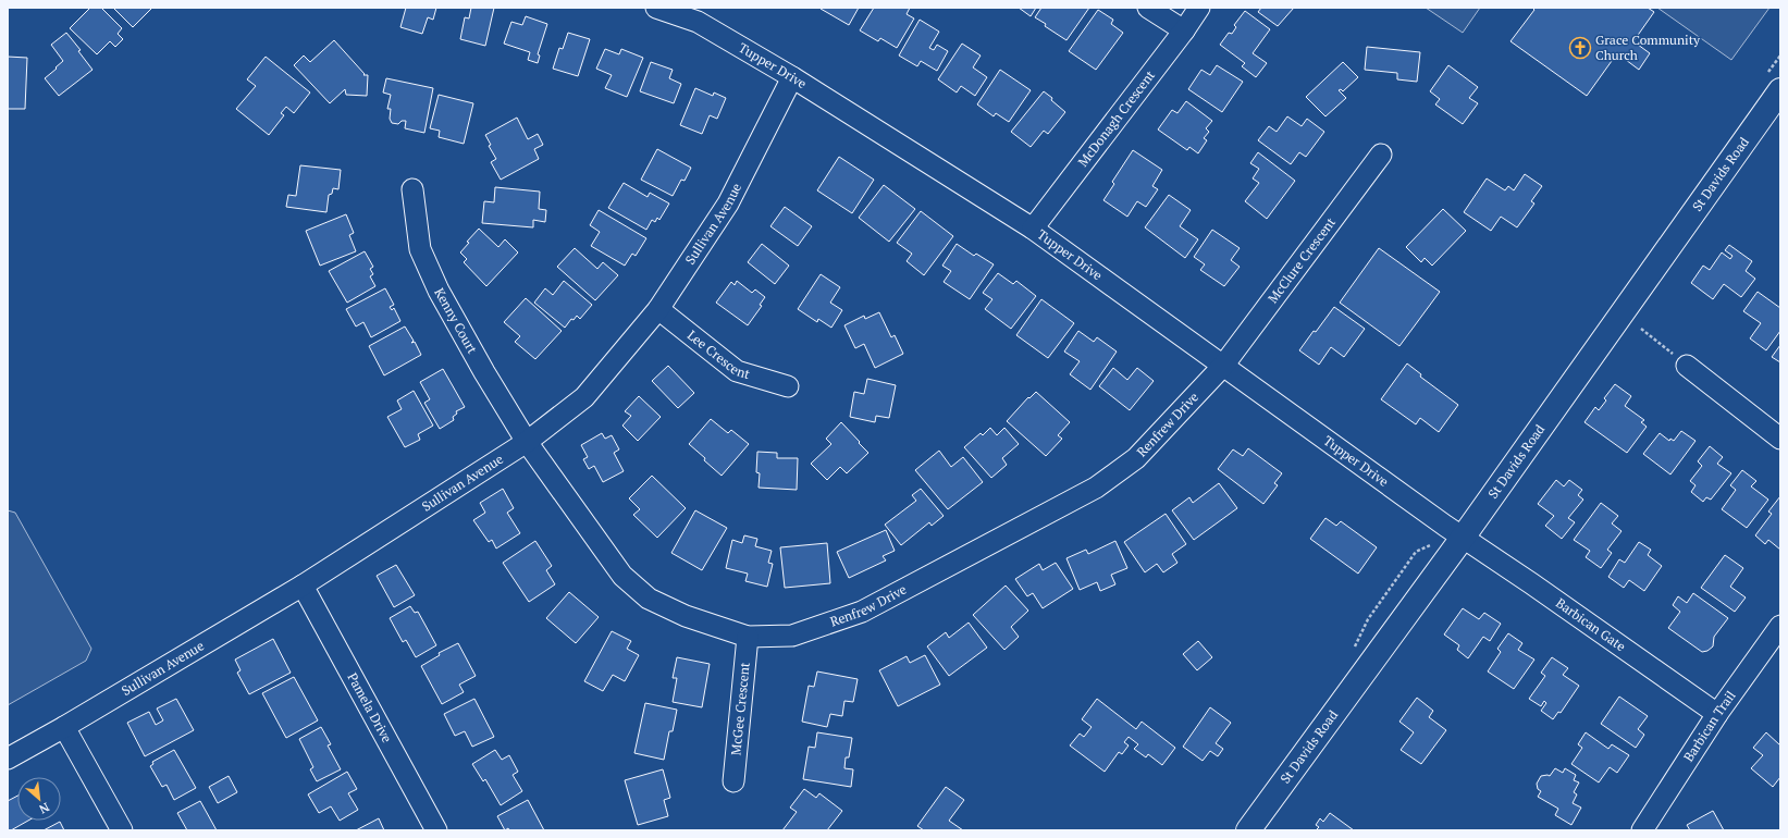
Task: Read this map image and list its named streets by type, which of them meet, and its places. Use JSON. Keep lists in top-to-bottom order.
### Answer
{
  "streets": {
    "main road": ["St Davids Road"],
    "street": [
      "Tupper Drive",
      "McDonagh Crescent",
      "Sullivan Avenue",
      "McClure Crescent",
      "Kenny Court",
      "Lee Crescent",
      "Renfrew Drive",
      "Barbican Gate",
      "Pamela Drive",
      "McGee Crescent",
      "Barbican Trail"
    ]
  },
  "crossings": [
    ["Tupper Drive", "McDonagh Crescent"],
    ["Tupper Drive", "St Davids Road"],
    ["Tupper Drive", "Sullivan Avenue"],
    ["Tupper Drive", "McClure Crescent"],
    ["Tupper Drive", "Renfrew Drive"],
    ["Tupper Drive", "Barbican Gate"],
    ["St Davids Road", "Barbican Gate"],
    ["Sullivan Avenue", "Kenny Court"],
    ["Sullivan Avenue", "Lee Crescent"],
    ["Sullivan Avenue", "Renfrew Drive"],
    ["Sullivan Avenue", "Pamela Drive"],
    ["McClure Crescent", "Renfrew Drive"],
    ["Kenny Court", "Renfrew Drive"],
    ["Renfrew Drive", "McGee Crescent"],
    ["Barbican Gate", "Barbican Trail"]
  ],
  "places": {
    "church": ["Grace Community Church"]
  },
  "north": "bottom right"
}
